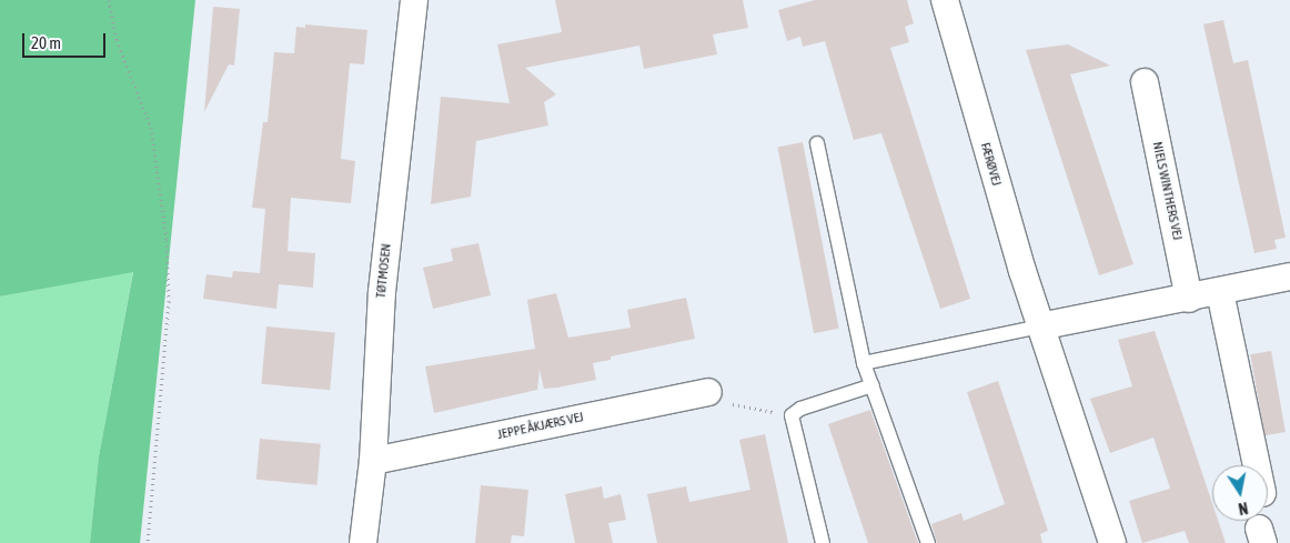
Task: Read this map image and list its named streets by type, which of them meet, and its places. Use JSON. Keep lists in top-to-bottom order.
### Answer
{
  "streets": {
    "street": [
      "FÆRØVEJ",
      "NIELS WINTHERS VEJ",
      "TØTMOSEN",
      "JEPPE ÅKJÆRS VEJ"
    ]
  },
  "crossings": [
    ["TØTMOSEN", "JEPPE ÅKJÆRS VEJ"]
  ],
  "scale_bar": "20 m",
  "north": "bottom"
}
